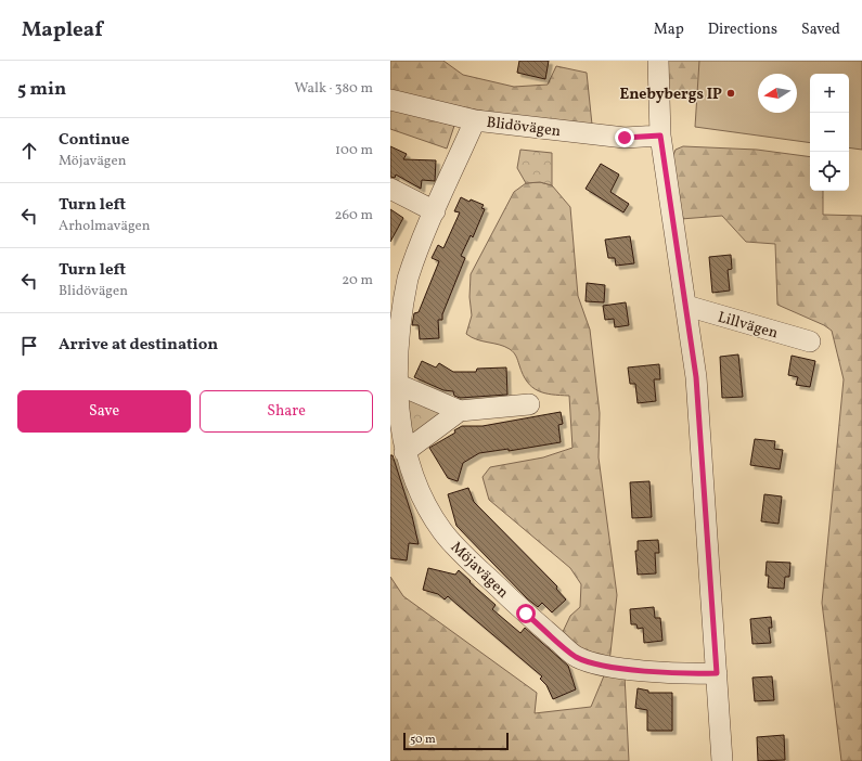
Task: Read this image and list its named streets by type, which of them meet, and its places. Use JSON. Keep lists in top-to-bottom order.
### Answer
{
  "streets": {
    "street": ["Blidövägen", "Lillvägen", "Möjavägen"]
  },
  "crossings": [
    ["Blidövägen", "Möjavägen"]
  ],
  "places": ["Enebybergs IP"],
  "scale_bar": "50 m",
  "north": "left",
  "page": {
    "header": "Mapleaf",
    "nav": ["Map", "Directions", "Saved"],
    "heading": ["5 min", "Walk · 380 m"],
    "map_buttons": ["+", "−"],
    "list": [
      ["Continue", "Möjavägen", "100 m"],
      ["Turn left", "Arholmavägen", "260 m"],
      ["Turn left", "Blidövägen", "20 m"],
      "Arrive at destination"
    ],
    "buttons": ["Save", "Share"],
    "scale": "50 m"
  }
}
